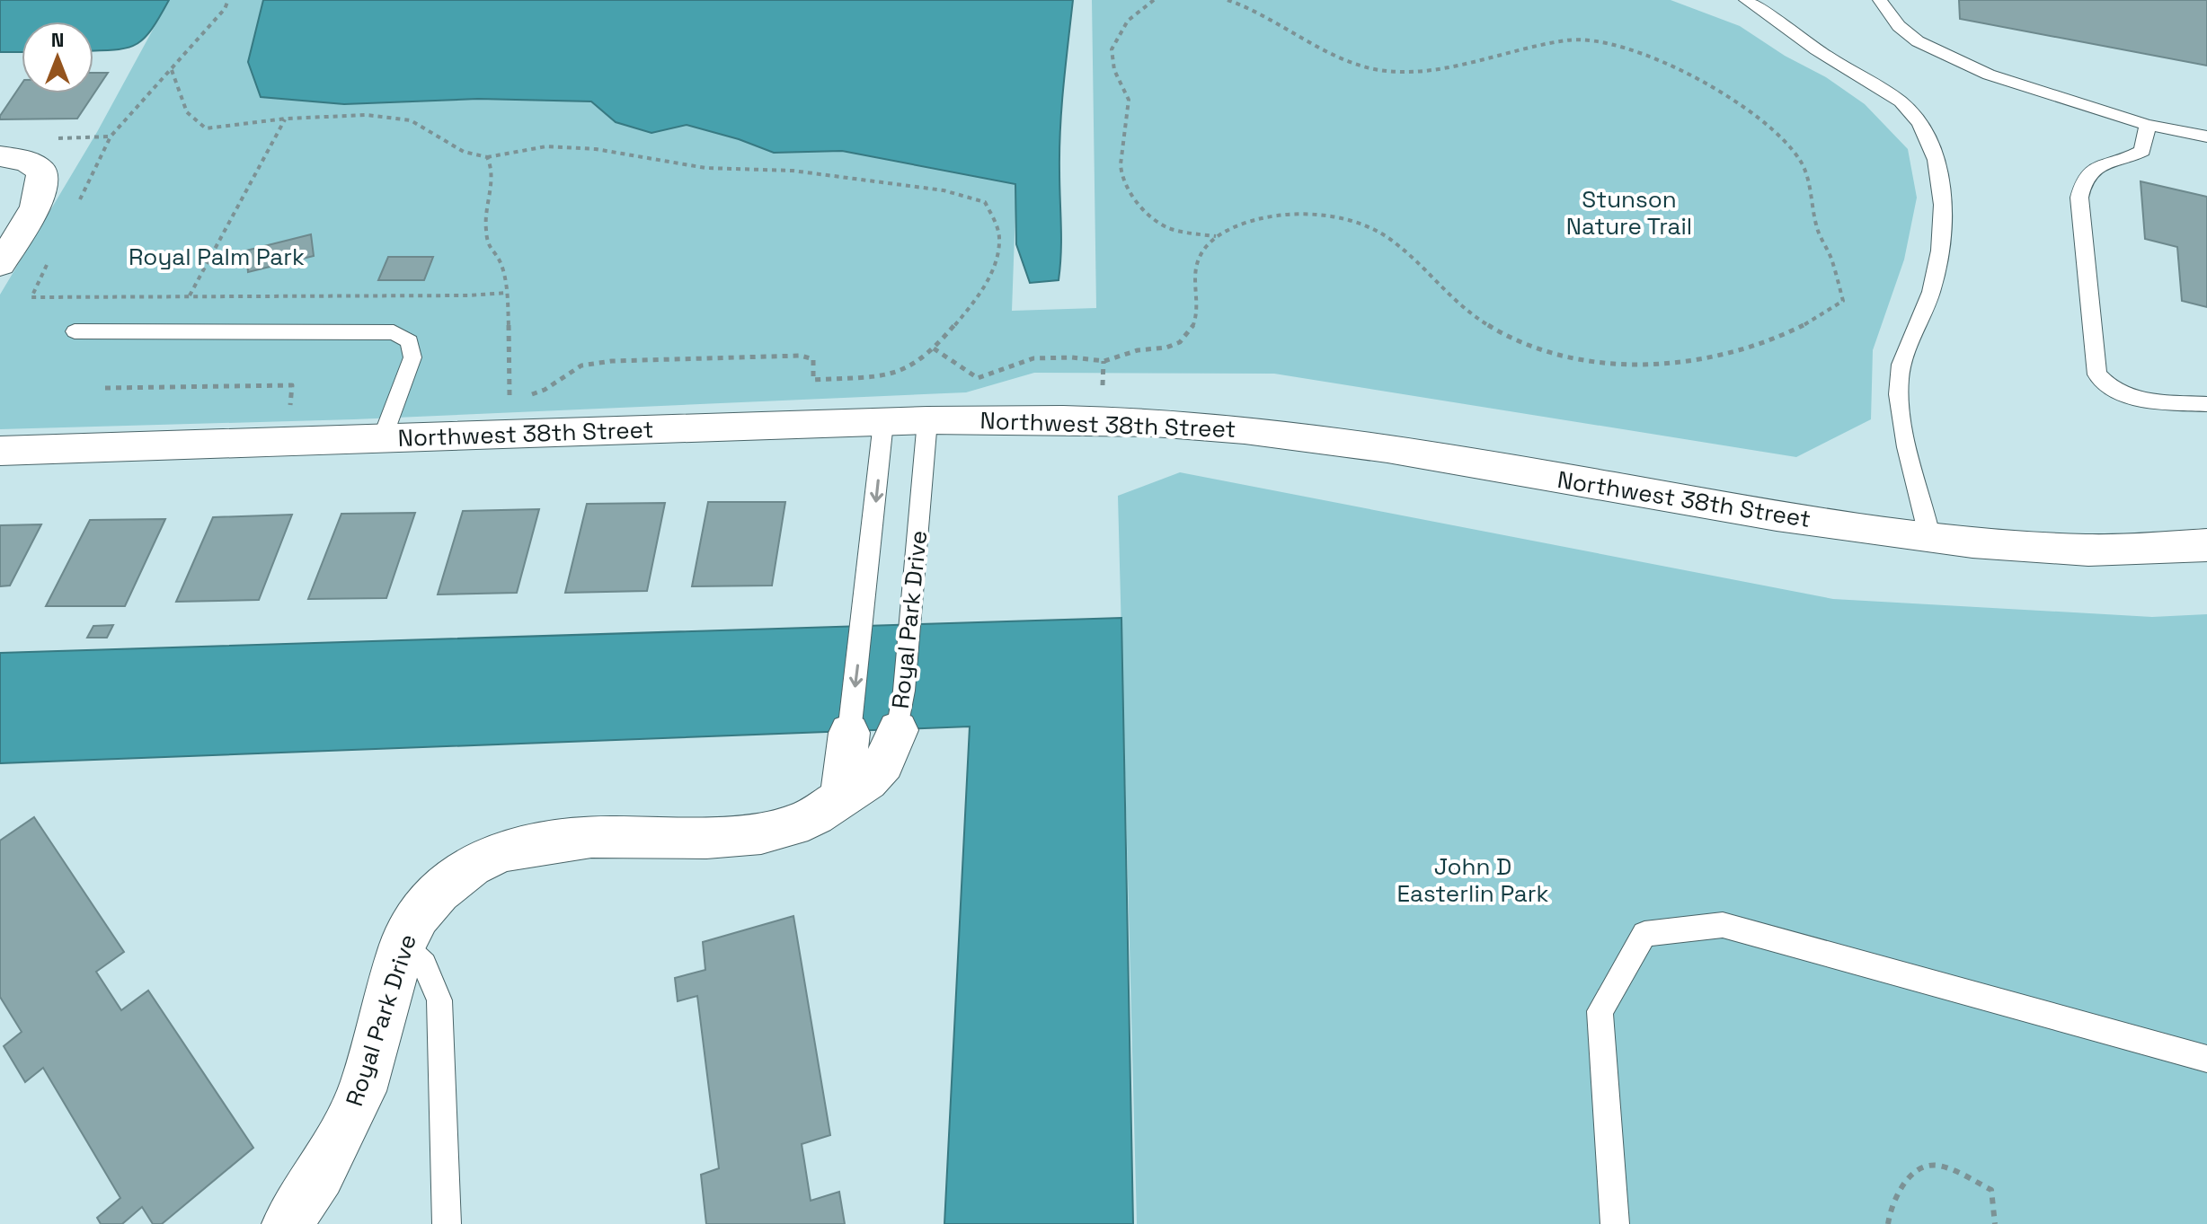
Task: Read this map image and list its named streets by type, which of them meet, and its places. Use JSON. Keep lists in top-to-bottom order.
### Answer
{
  "streets": {
    "street": ["Northwest 38th Street", "Royal Park Drive"]
  },
  "crossings": [
    ["Northwest 38th Street", "Royal Park Drive"]
  ],
  "parks": ["Stunson Nature Trail", "Royal Palm Park", "John D Easterlin Park"],
  "north": "top"
}
